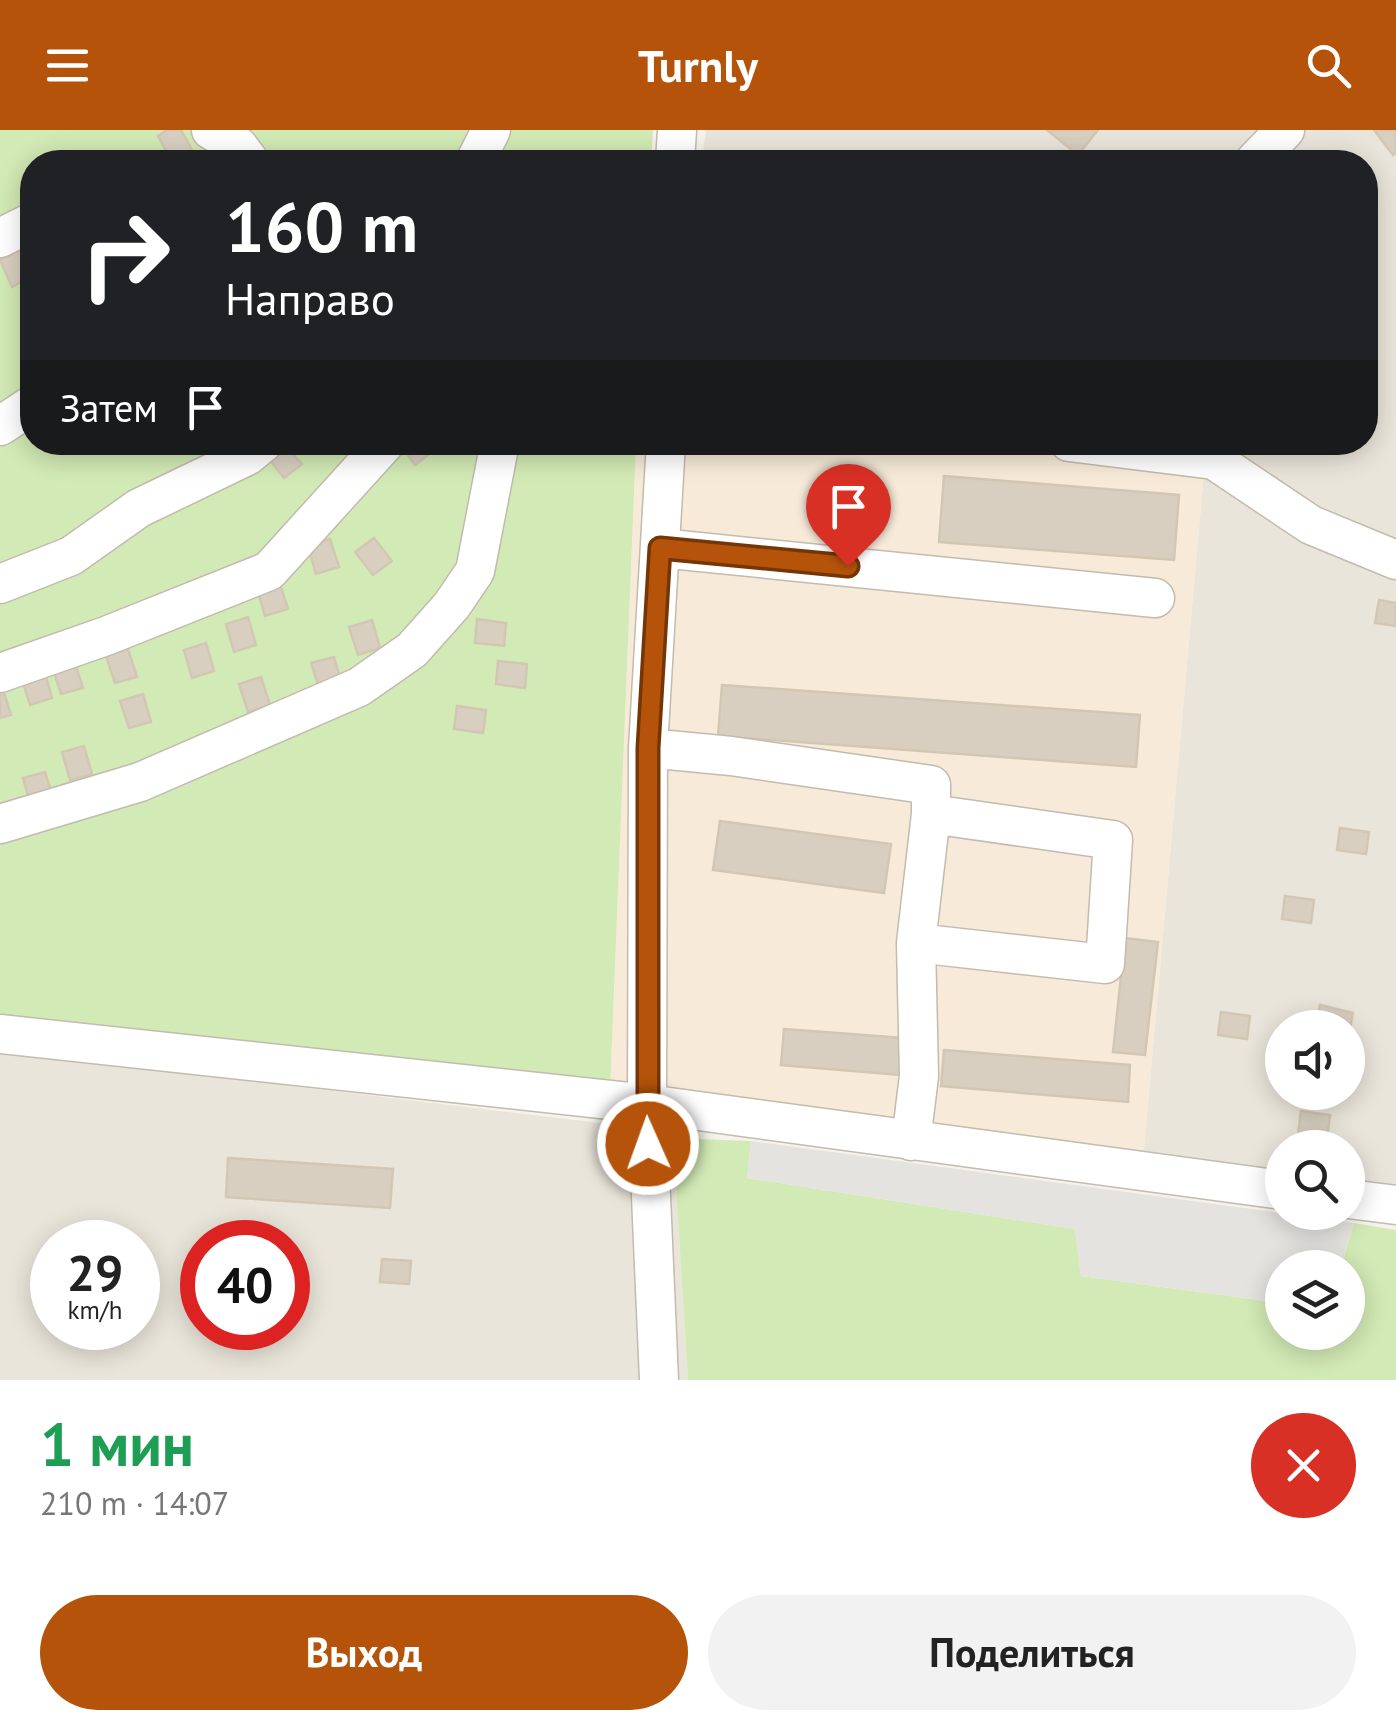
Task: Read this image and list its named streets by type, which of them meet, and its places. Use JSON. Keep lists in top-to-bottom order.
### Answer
{
  "page": {
    "header": "Turnly",
    "turn": ["160 m", "Направо"],
    "then": "Затем",
    "speed": "29 km/h",
    "limit": "40",
    "heading": ["1 мин", "210 m · 14:07"],
    "buttons": ["Выход", "Поделиться"]
  }
}
